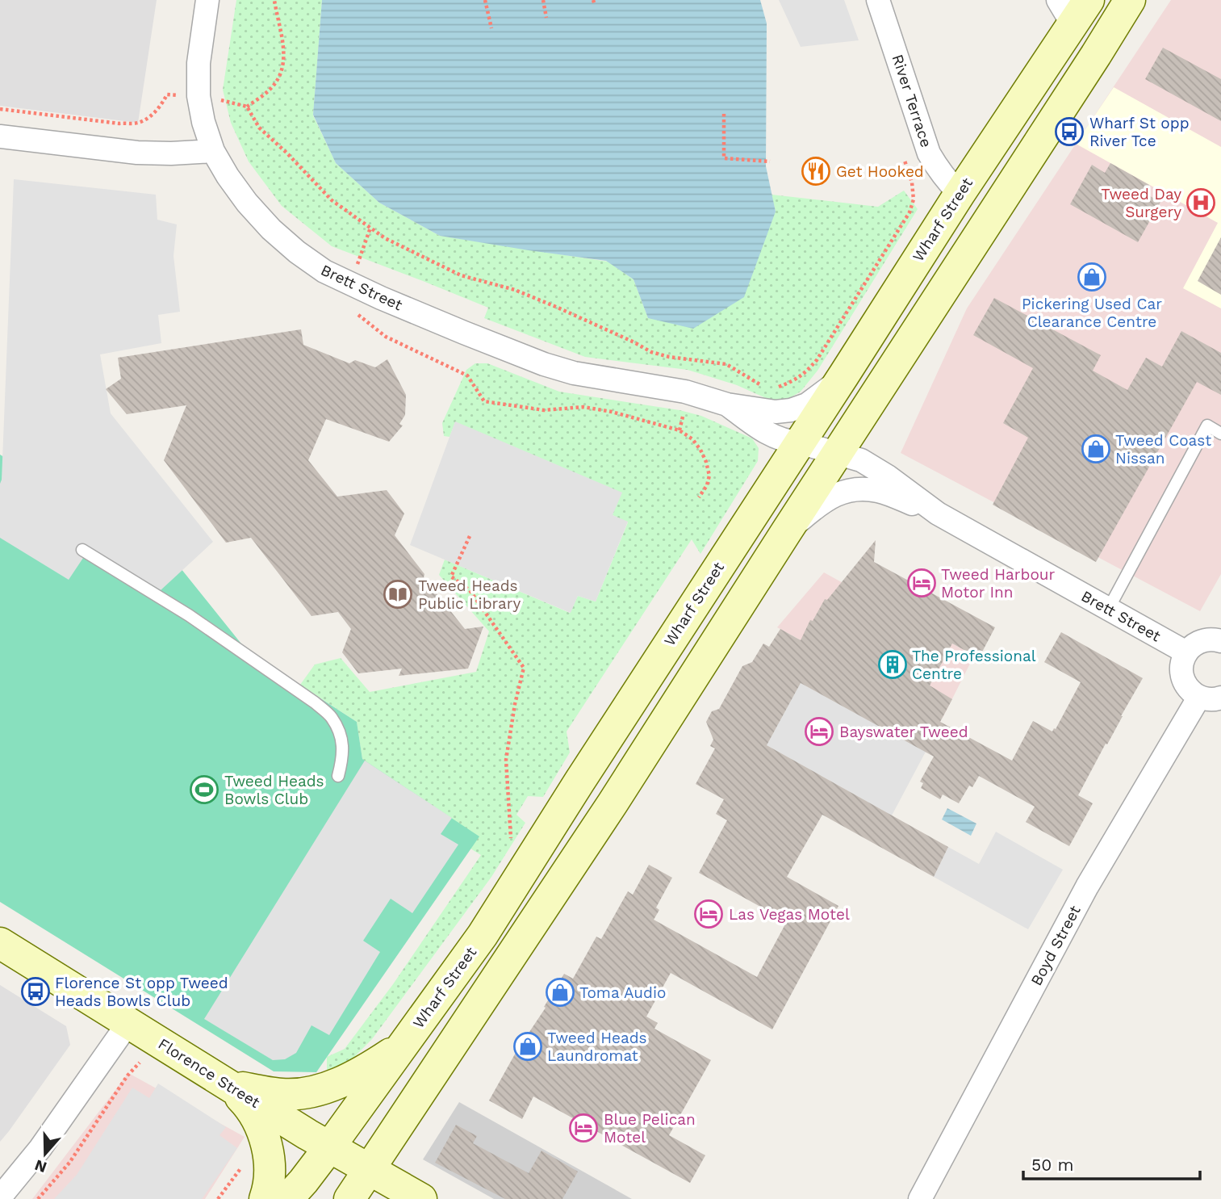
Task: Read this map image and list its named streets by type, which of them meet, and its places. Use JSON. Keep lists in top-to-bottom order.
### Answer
{
  "streets": {
    "main road": ["Wharf Street", "Florence Street"],
    "street": ["River Terrace", "Brett Street", "Boyd Street"]
  },
  "crossings": [
    ["River Terrace", "Wharf Street"],
    ["Wharf Street", "Brett Street"],
    ["Wharf Street", "Florence Street"]
  ],
  "places": {
    "bus stop": ["Wharf St opp River Tce", "Florence St opp Tweed Heads Bowls Club"],
    "restaurant": ["Get Hooked"],
    "hospital": ["Tweed Day Surgery"],
    "shop": [
      "Pickering Used Car Clearance Centre",
      "Tweed Coast Nissan",
      "Toma Audio",
      "Tweed Heads Laundromat"
    ],
    "hotel": [
      "Tweed Harbour Motor Inn",
      "Bayswater Tweed",
      "Las Vegas Motel",
      "Blue Pelican Motel"
    ],
    "library": ["Tweed Heads Public Library"],
    "building": ["The Professional Centre"],
    "sports": ["Tweed Heads Bowls Club"]
  },
  "scale_bar": "50 m",
  "north": "bottom"
}
